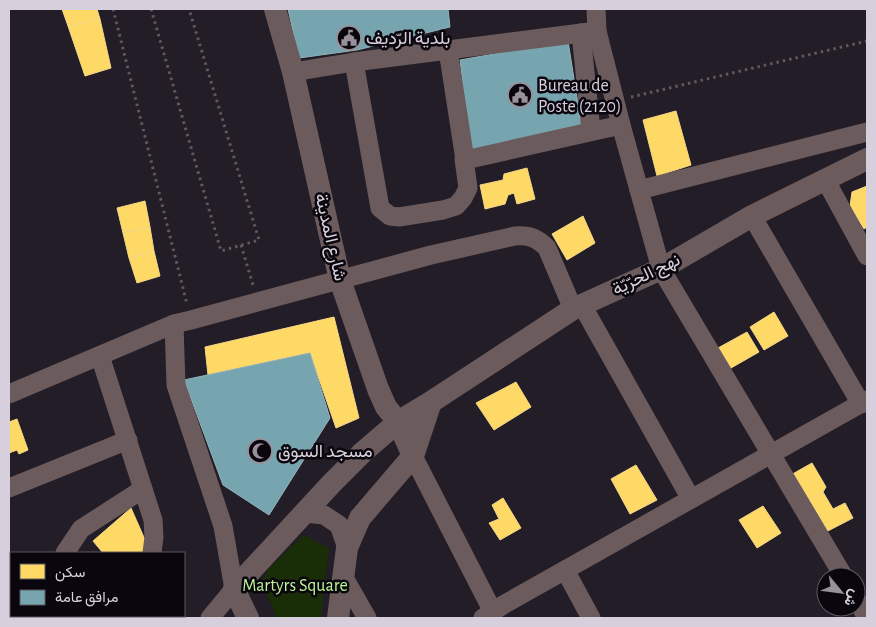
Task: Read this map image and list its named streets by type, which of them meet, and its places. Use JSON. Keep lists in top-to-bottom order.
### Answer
{
  "streets": {
    "street": ["شارع المدينة", "نهج الحرّيّة"]
  },
  "crossings": [
    ["شارع المدينة", "نهج الحرّيّة"]
  ],
  "parks": ["Martyrs Square"],
  "places": {
    "public building": ["بلدية الرّديف", "Bureau de Poste (2120)"],
    "mosque": ["مسجد السوق"]
  },
  "legend": ["سكن", "مرافق عامة"],
  "north": "bottom right"
}
